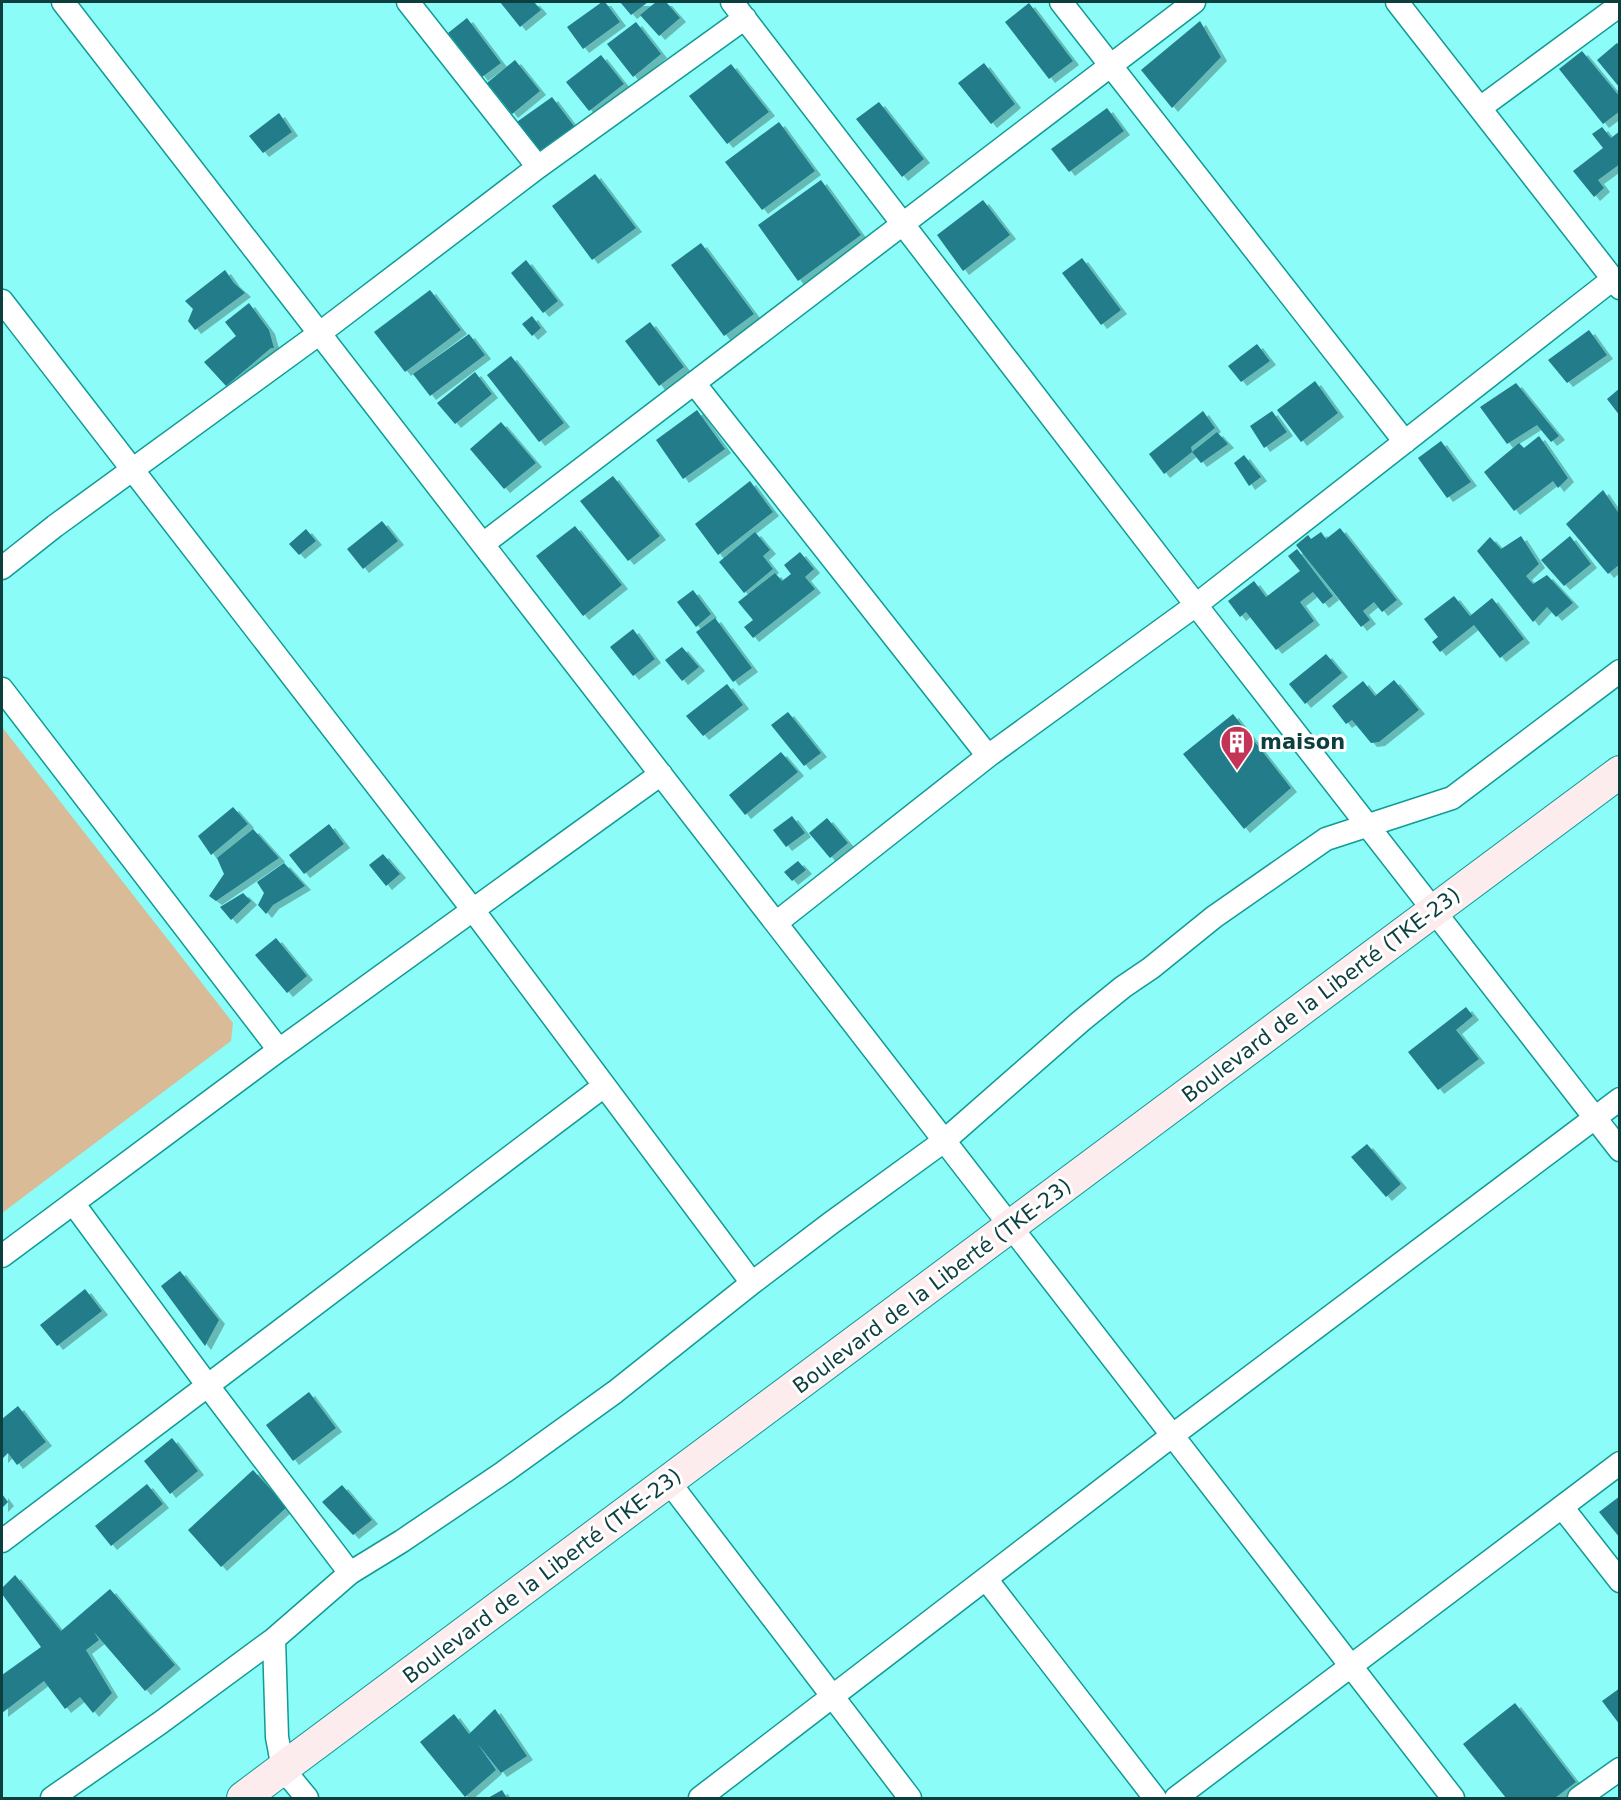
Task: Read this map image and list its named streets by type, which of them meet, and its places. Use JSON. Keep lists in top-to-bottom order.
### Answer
{
  "streets": {
    "street": ["Boulevard de la Liberté (TKE-23)"]
  },
  "places": {
    "building": ["maison"]
  }
}
